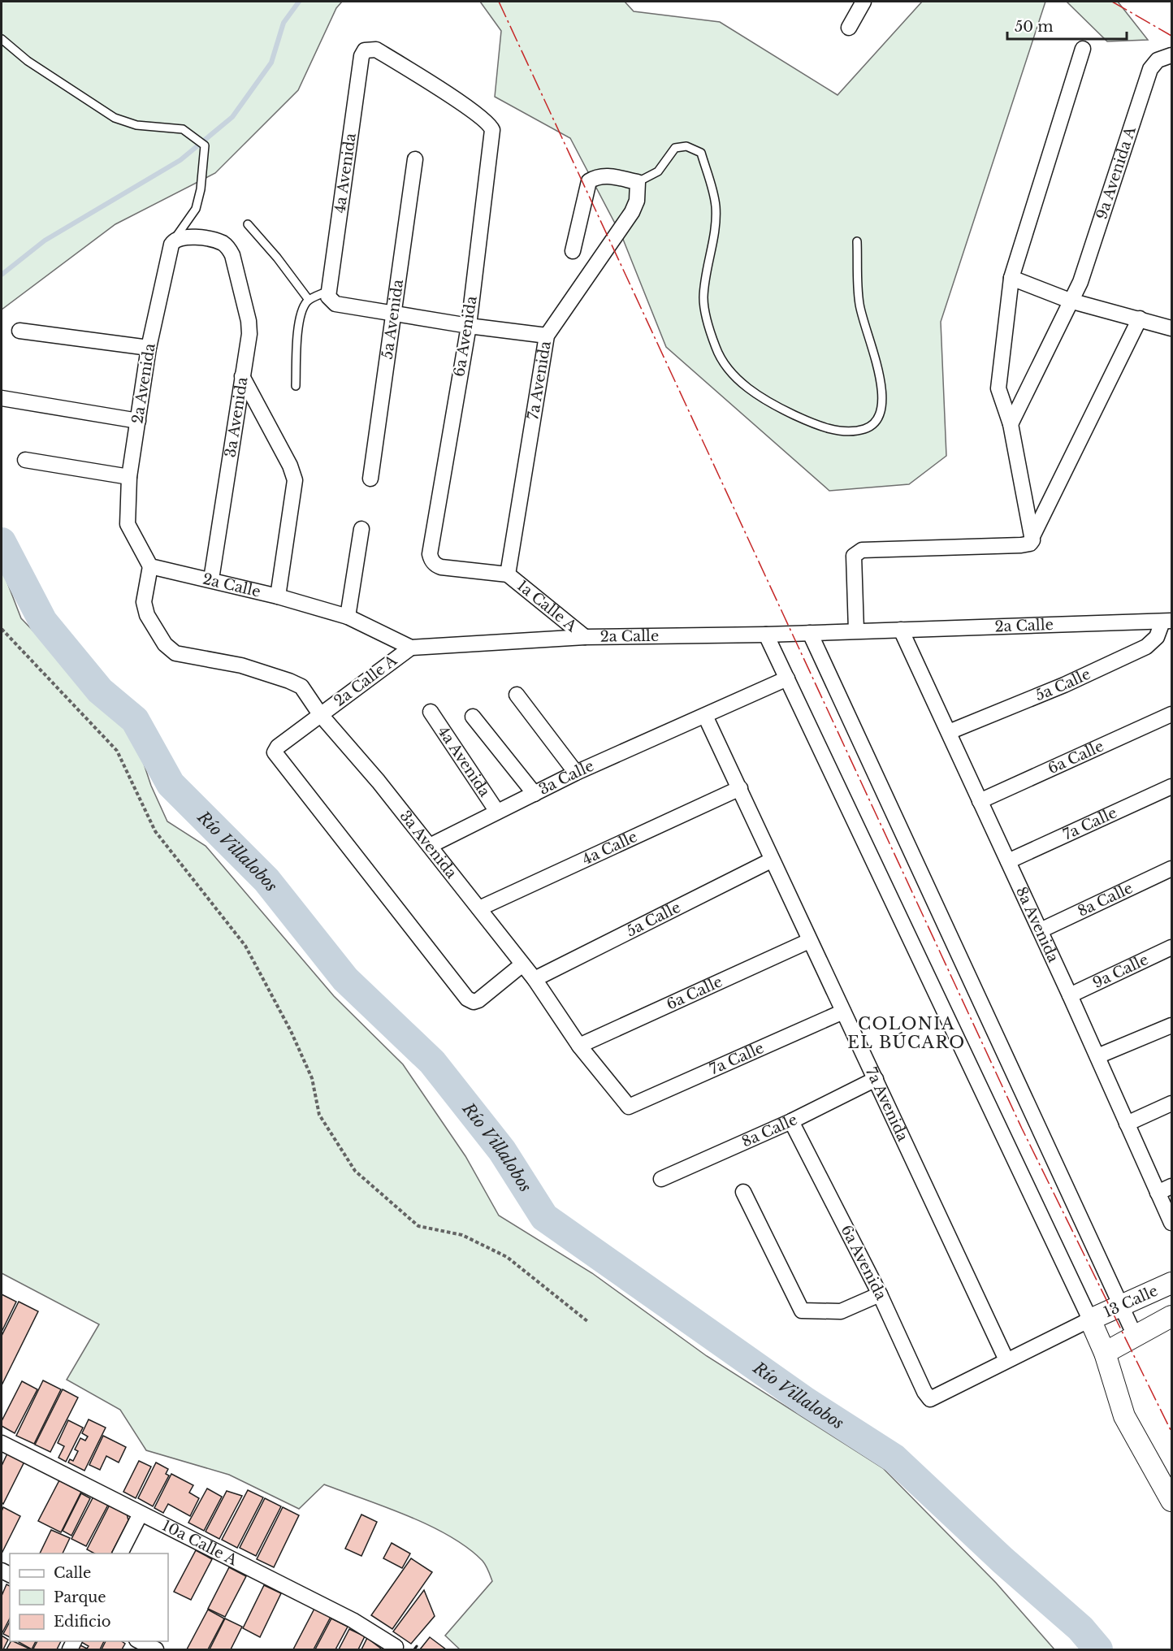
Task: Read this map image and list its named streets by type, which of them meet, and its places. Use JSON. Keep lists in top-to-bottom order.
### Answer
{
  "streets": {
    "main road": ["13 Calle"],
    "street": [
      "9a Avenida A",
      "4a Avenida",
      "5a Avenida",
      "6a Avenida",
      "7a Avenida",
      "2a Avenida",
      "3a Avenida",
      "2a Calle",
      "1a Calle A",
      "2a Calle A",
      "5a Calle",
      "6a Calle",
      "3a Calle",
      "7a Calle",
      "4a Calle",
      "8a Calle",
      "8a Avenida",
      "9a Calle",
      "10a Calle A"
    ]
  },
  "crossings": [
    ["4a Avenida", "6a Avenida"],
    ["4a Avenida", "3a Calle"],
    ["6a Avenida", "7a Avenida"],
    ["6a Avenida", "1a Calle A"],
    ["6a Avenida", "8a Calle"],
    ["7a Avenida", "1a Calle A"],
    ["7a Avenida", "5a Calle"],
    ["7a Avenida", "6a Calle"],
    ["7a Avenida", "3a Calle"],
    ["7a Avenida", "7a Calle"],
    ["7a Avenida", "4a Calle"],
    ["7a Avenida", "8a Calle"],
    ["2a Avenida", "3a Avenida"],
    ["2a Avenida", "2a Calle"],
    ["3a Avenida", "2a Calle"],
    ["3a Avenida", "2a Calle A"],
    ["3a Avenida", "5a Calle"],
    ["3a Avenida", "6a Calle"],
    ["3a Avenida", "3a Calle"],
    ["3a Avenida", "7a Calle"],
    ["3a Avenida", "4a Calle"],
    ["2a Calle", "1a Calle A"],
    ["2a Calle", "2a Calle A"],
    ["2a Calle", "5a Calle"],
    ["2a Calle", "8a Avenida"],
    ["5a Calle", "8a Avenida"],
    ["6a Calle", "8a Avenida"],
    ["7a Calle", "8a Avenida"],
    ["8a Calle", "8a Avenida"],
    ["8a Avenida", "9a Calle"]
  ],
  "districts": ["COLONIA EL BÚCARO"],
  "water": ["Río Villalobos"],
  "legend": ["Calle", "Parque", "Edificio"],
  "scale_bar": "50 m"
}
